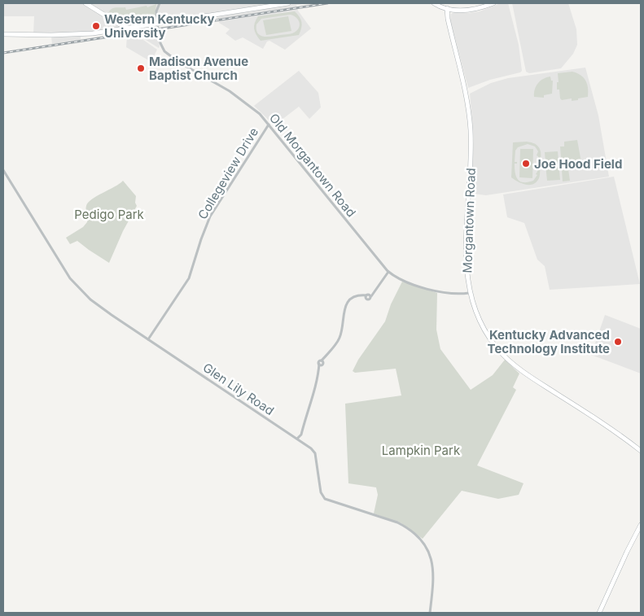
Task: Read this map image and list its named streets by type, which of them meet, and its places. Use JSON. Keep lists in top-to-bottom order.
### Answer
{
  "streets": {
    "main road": ["Morgantown Road"],
    "street": ["Old Morgantown Road", "Collegeview Drive", "Glen Lily Road"]
  },
  "crossings": [
    ["Old Morgantown Road", "Collegeview Drive"],
    ["Old Morgantown Road", "Morgantown Road"],
    ["Collegeview Drive", "Glen Lily Road"]
  ],
  "parks": ["Pedigo Park", "Lampkin Park"],
  "places": [
    "Western Kentucky University",
    "Madison Avenue Baptist Church",
    "Joe Hood Field",
    "Kentucky Advanced Technology Institute"
  ]
}
